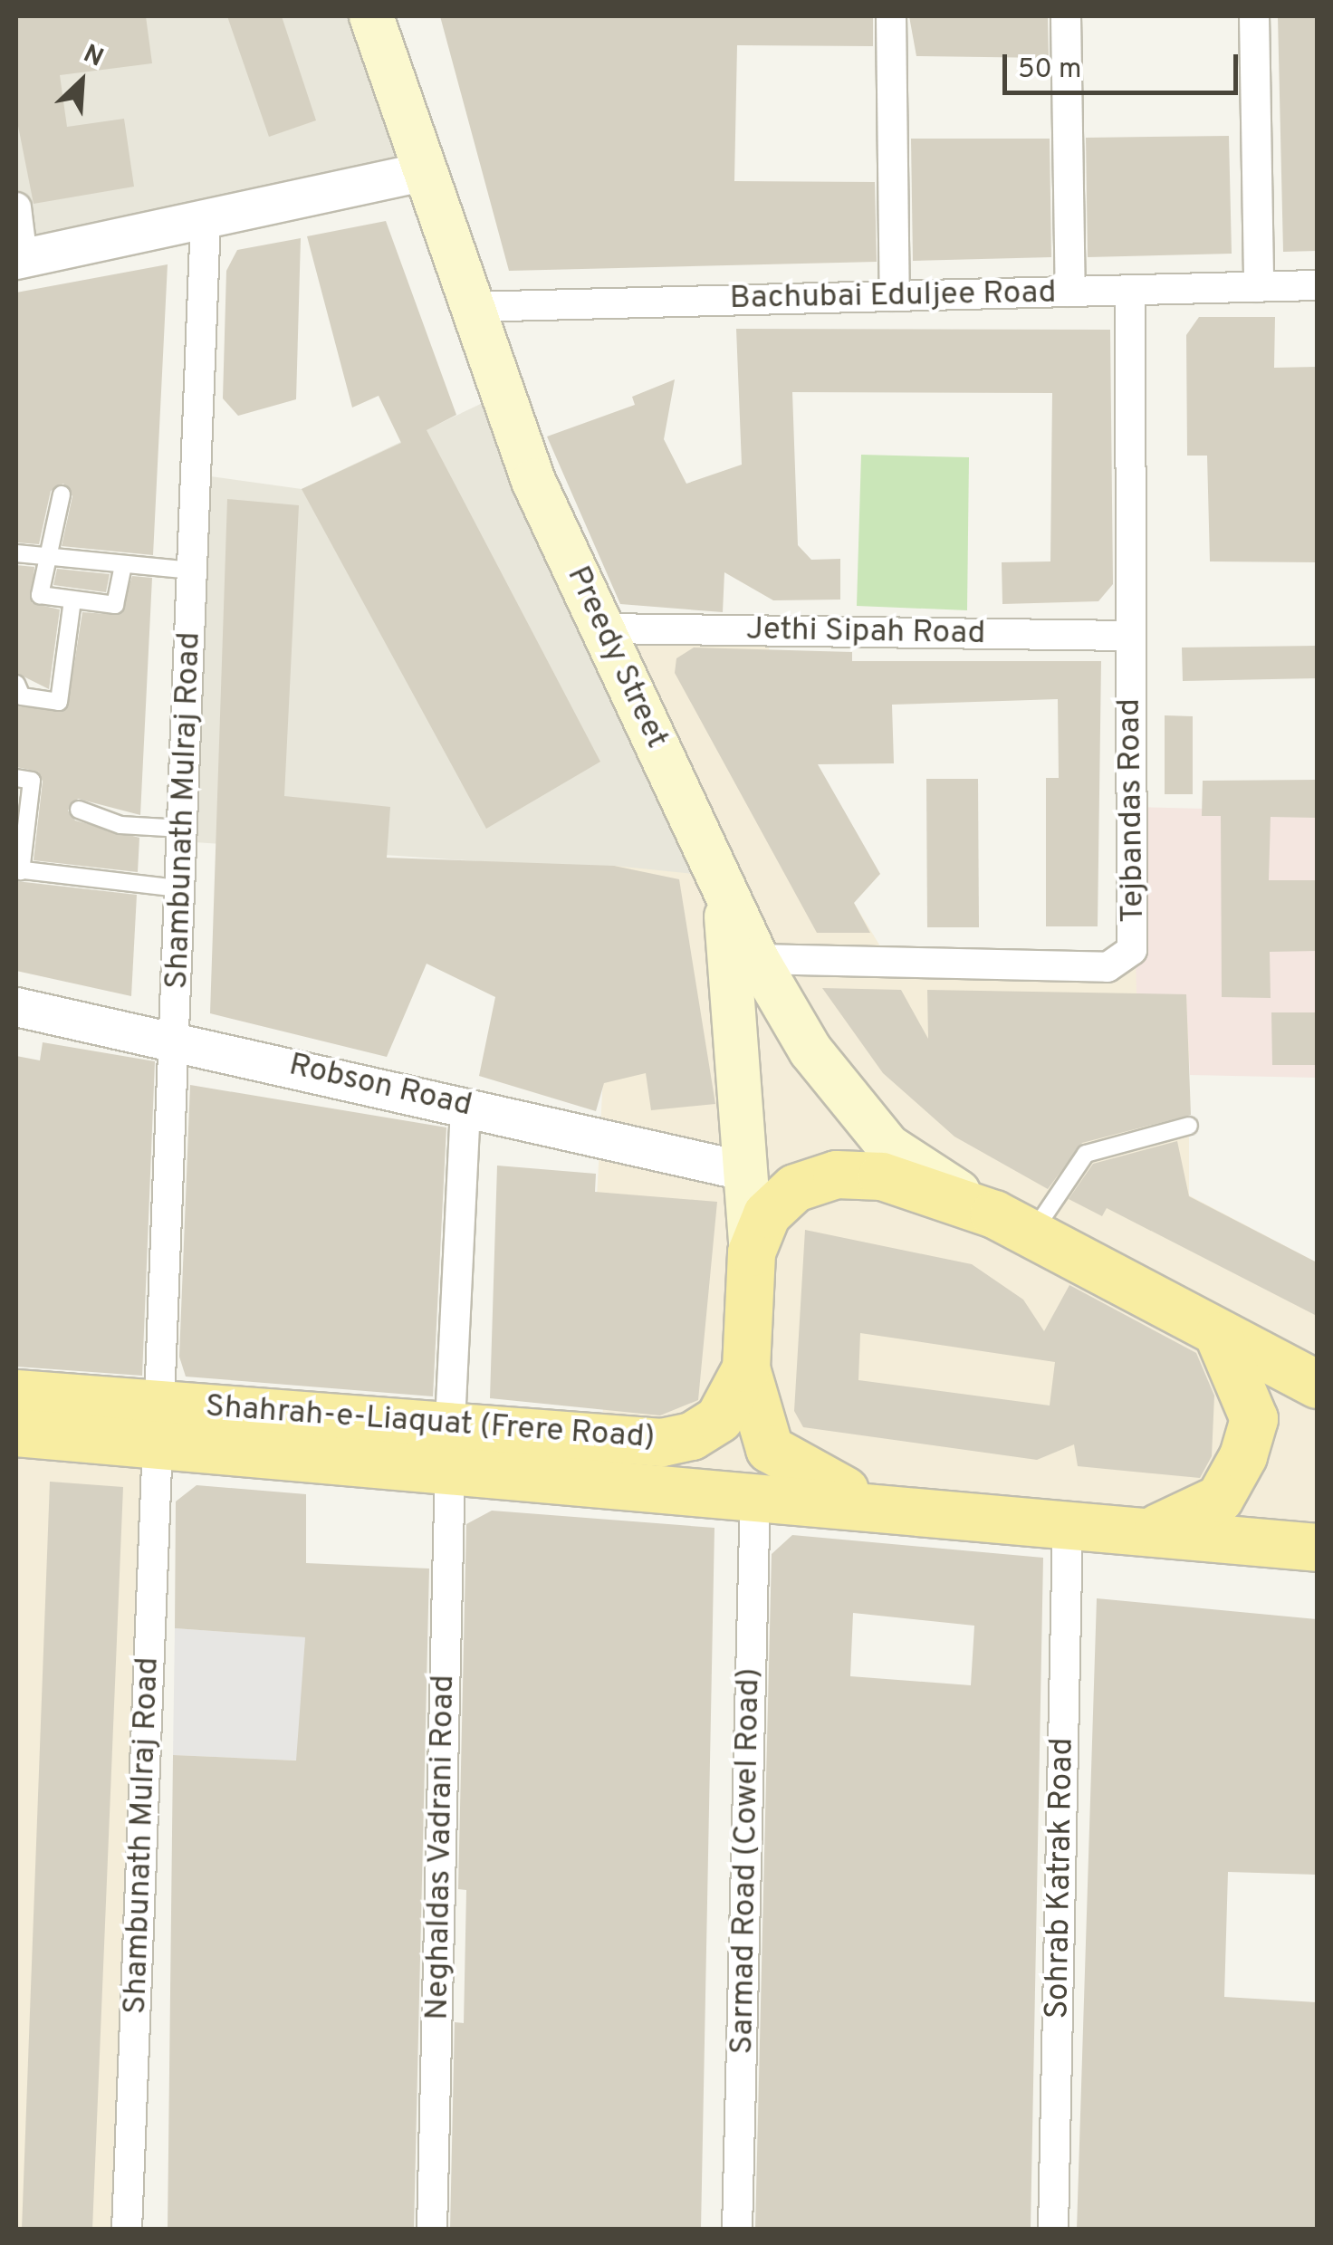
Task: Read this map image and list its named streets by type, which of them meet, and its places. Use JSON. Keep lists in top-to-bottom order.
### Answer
{
  "streets": {
    "main road": ["Preedy Street", "Shahrah-e-Liaquat (Frere Road)"],
    "street": [
      "Bachubai Eduljee Road",
      "Jethi Sipah Road",
      "Shambunath Mulraj Road",
      "Tejbandas Road",
      "Robson Road",
      "Neghaldas Vadrani Road",
      "Sarmad Road (Cowel Road)",
      "Sohrab Katrak Road"
    ]
  },
  "crossings": [
    ["Bachubai Eduljee Road", "Preedy Street"],
    ["Bachubai Eduljee Road", "Tejbandas Road"],
    ["Jethi Sipah Road", "Preedy Street"],
    ["Jethi Sipah Road", "Tejbandas Road"],
    ["Preedy Street", "Tejbandas Road"],
    ["Preedy Street", "Shahrah-e-Liaquat (Frere Road)"],
    ["Shambunath Mulraj Road", "Robson Road"],
    ["Shambunath Mulraj Road", "Shahrah-e-Liaquat (Frere Road)"],
    ["Robson Road", "Neghaldas Vadrani Road"],
    ["Shahrah-e-Liaquat (Frere Road)", "Neghaldas Vadrani Road"],
    ["Shahrah-e-Liaquat (Frere Road)", "Sarmad Road (Cowel Road)"],
    ["Shahrah-e-Liaquat (Frere Road)", "Sohrab Katrak Road"]
  ],
  "scale_bar": "50 m",
  "north": "top right"
}
